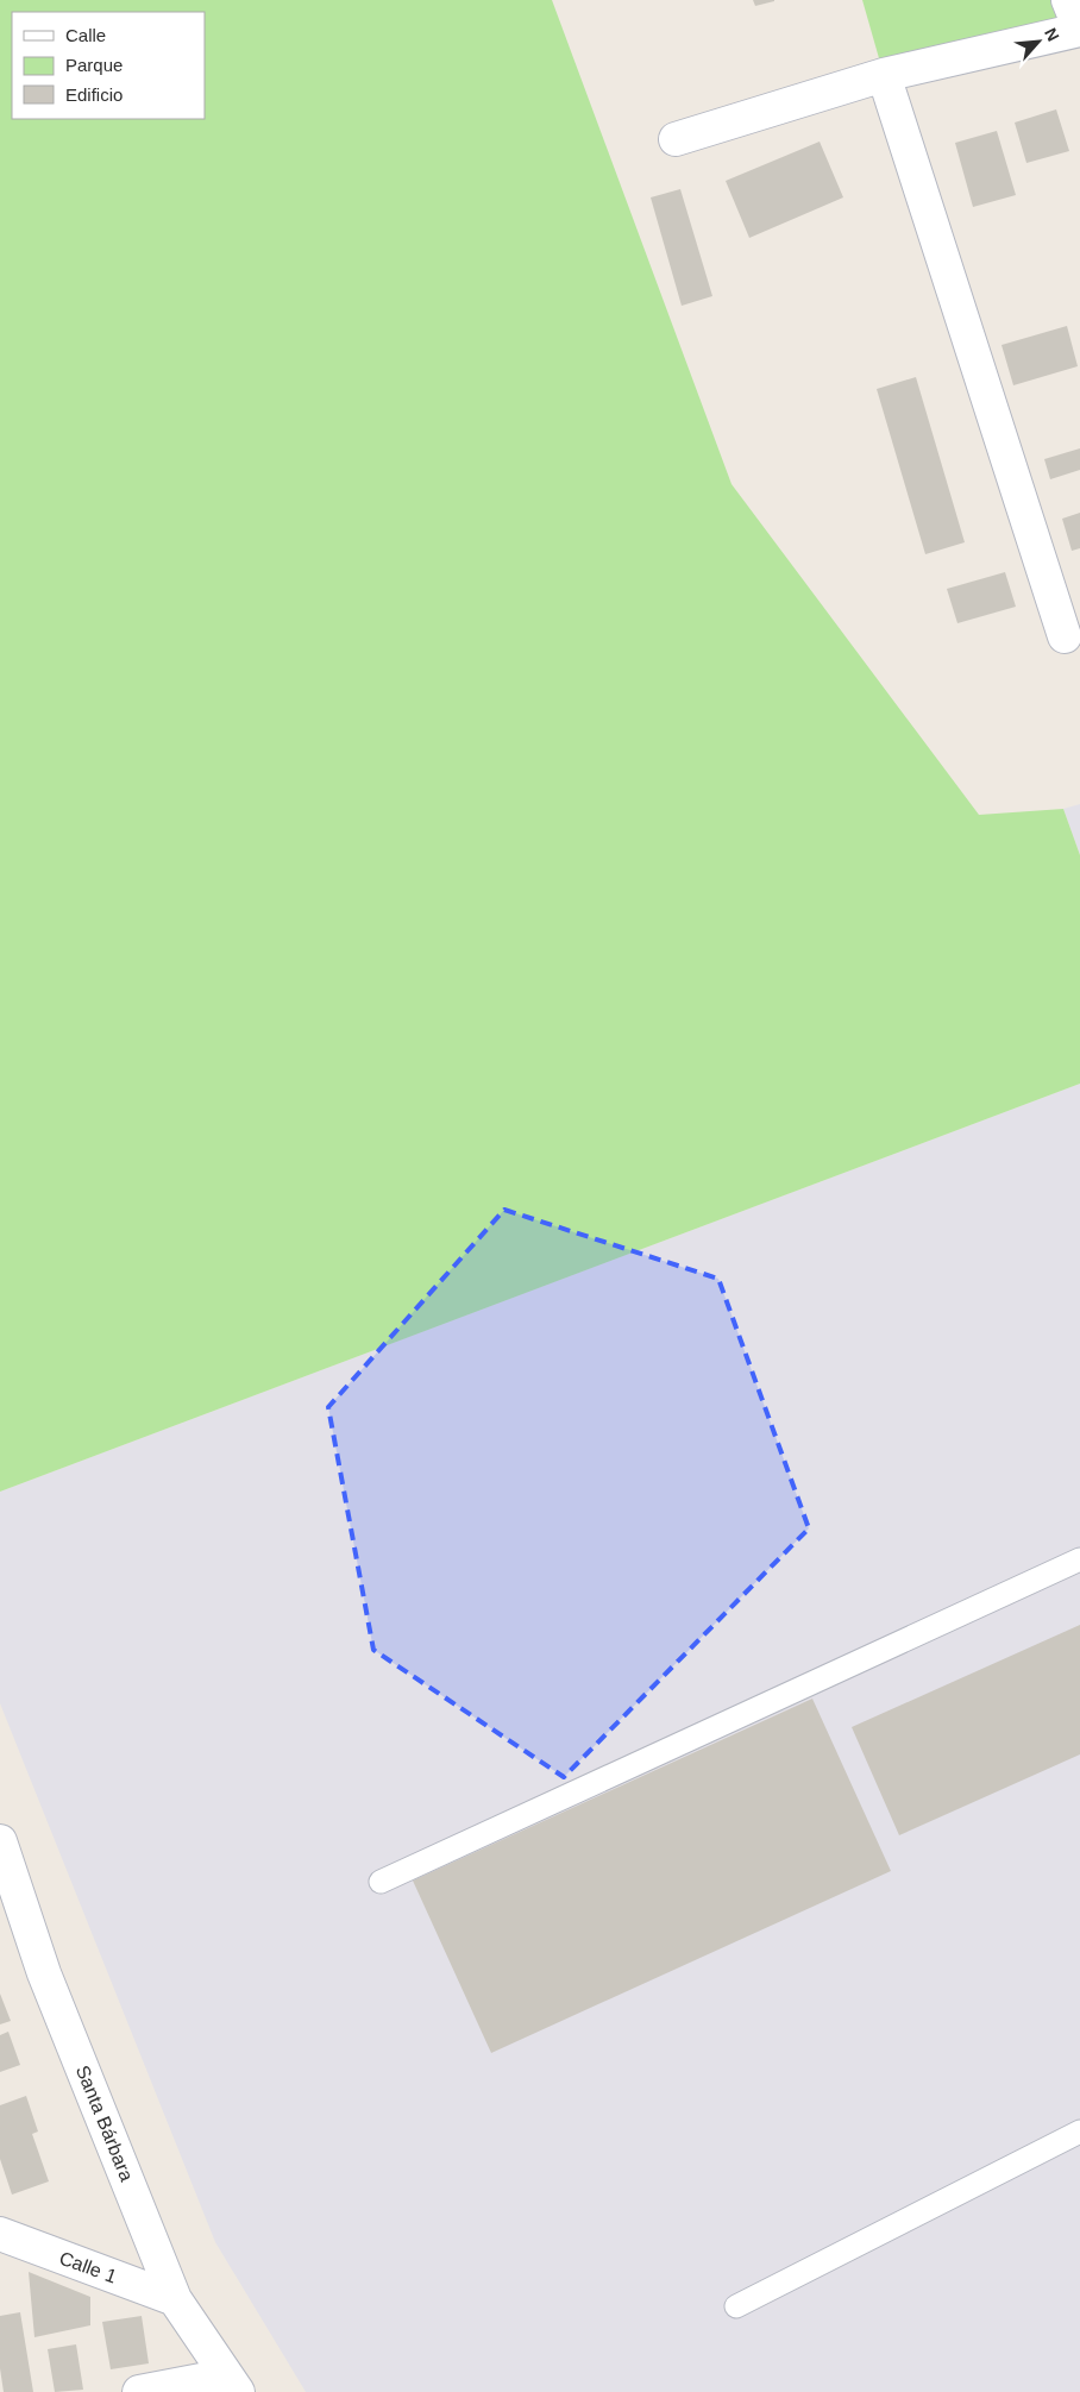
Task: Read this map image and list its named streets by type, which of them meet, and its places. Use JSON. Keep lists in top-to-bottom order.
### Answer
{
  "streets": {
    "street": ["Santa Bárbara", "Calle 1"]
  },
  "crossings": [
    ["Santa Bárbara", "Calle 1"]
  ],
  "legend": ["Calle", "Parque", "Edificio"],
  "north": "top right"
}
